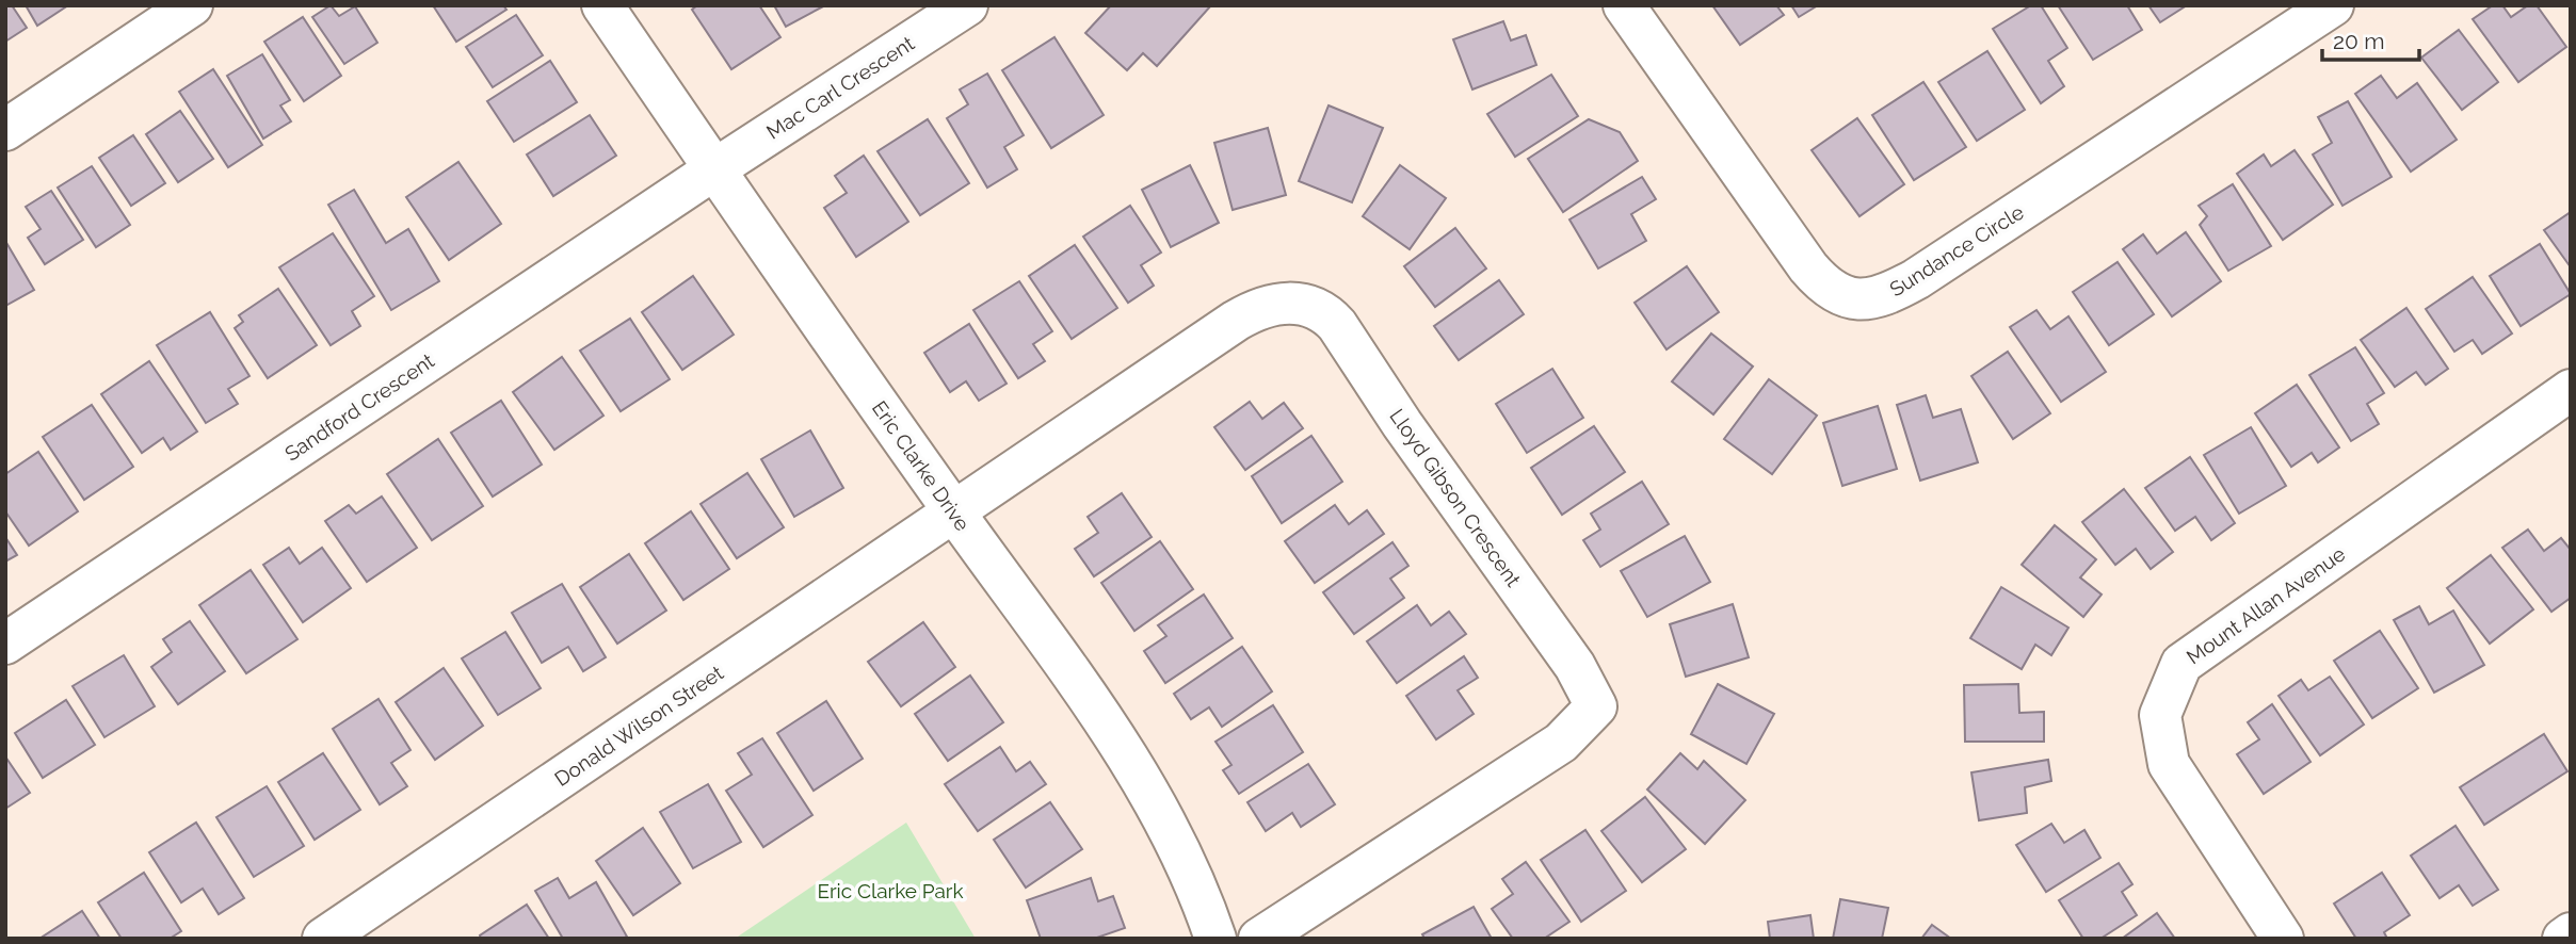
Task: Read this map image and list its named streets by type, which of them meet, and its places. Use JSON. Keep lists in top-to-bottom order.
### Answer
{
  "streets": {
    "street": [
      "Mac Carl Crescent",
      "Sundance Circle",
      "Sandford Crescent",
      "Eric Clarke Drive",
      "Lloyd Gibson Crescent",
      "Mount Allan Avenue",
      "Donald Wilson Street"
    ]
  },
  "crossings": [
    ["Mac Carl Crescent", "Sandford Crescent"],
    ["Mac Carl Crescent", "Eric Clarke Drive"],
    ["Sandford Crescent", "Eric Clarke Drive"],
    ["Eric Clarke Drive", "Lloyd Gibson Crescent"],
    ["Eric Clarke Drive", "Donald Wilson Street"],
    ["Lloyd Gibson Crescent", "Donald Wilson Street"]
  ],
  "parks": ["Eric Clarke Park"],
  "scale_bar": "20 m"
}
